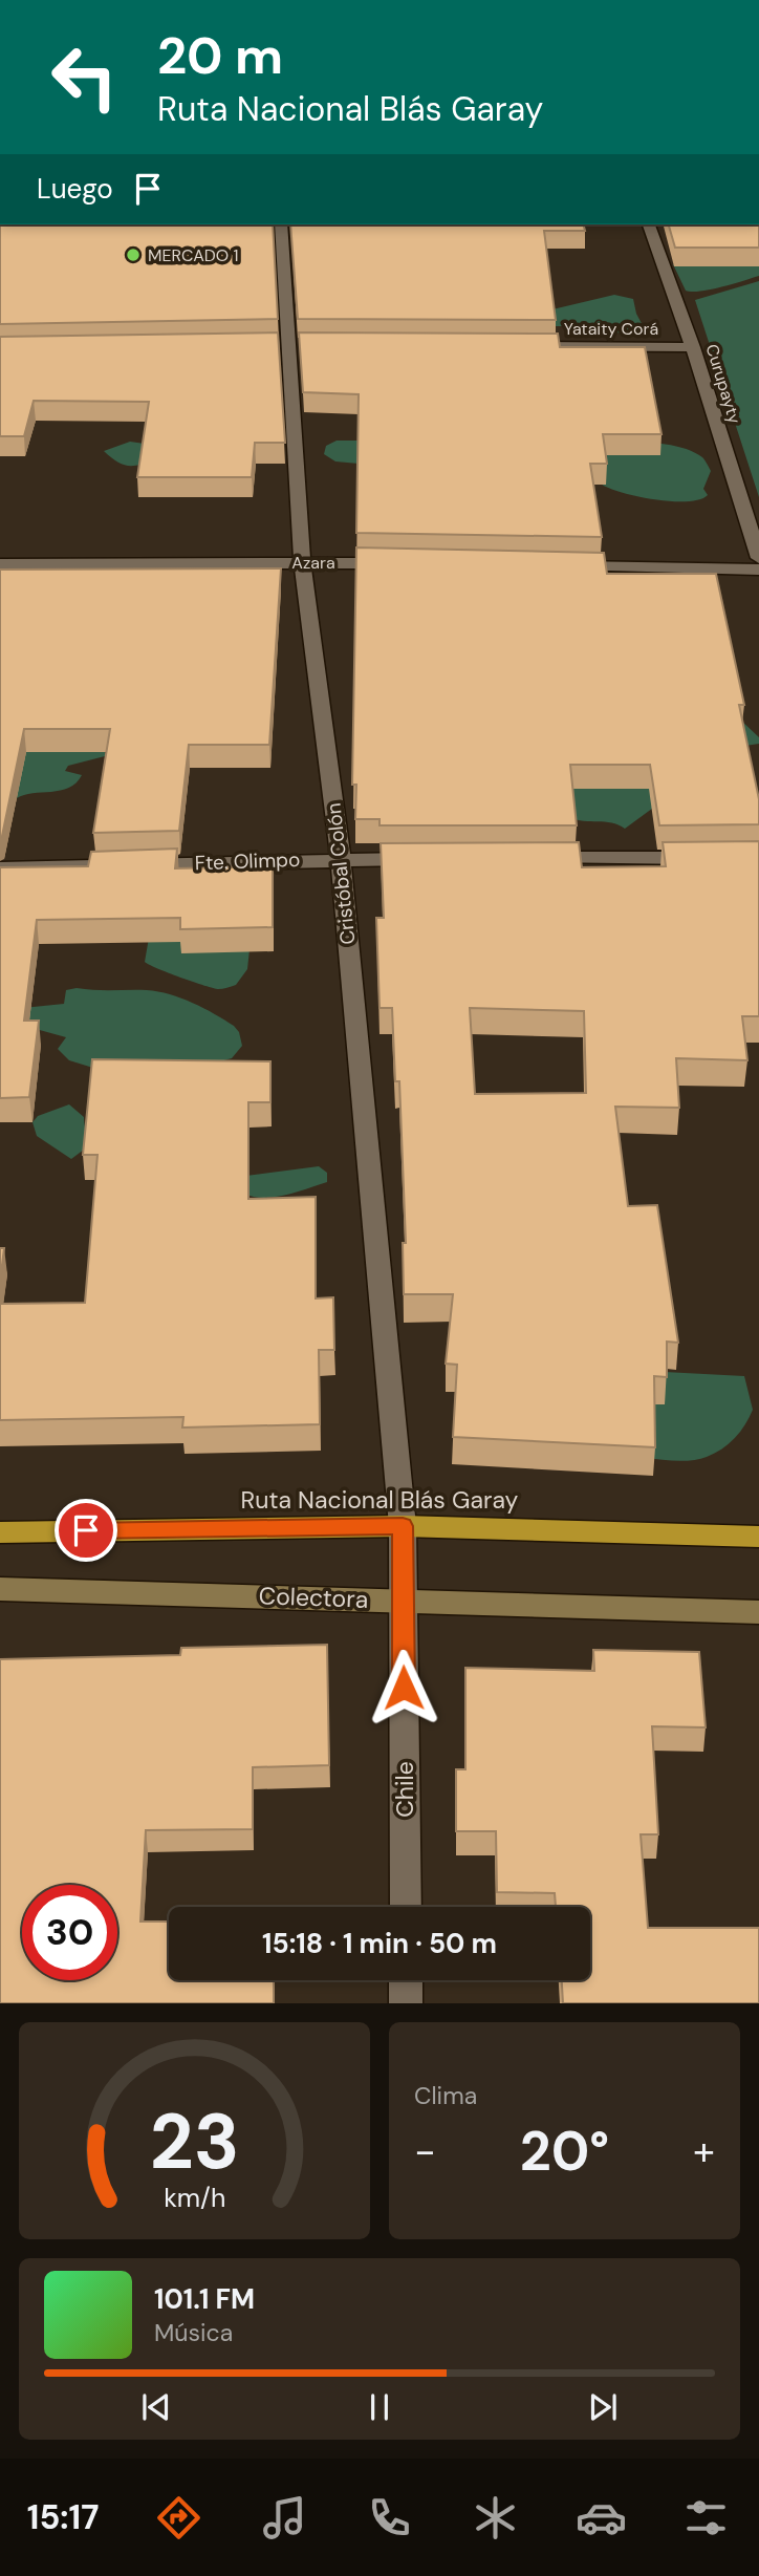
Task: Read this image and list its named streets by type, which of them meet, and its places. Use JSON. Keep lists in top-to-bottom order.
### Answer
{
  "streets": {
    "highway": ["Ruta Nacional Blás Garay"],
    "main road": ["Colectora"],
    "street": [
      "Yataity Corá",
      "Curupayty",
      "Azara",
      "Fte. Olimpo",
      "Cristóbal Colón",
      "Chile"
    ]
  },
  "crossings": [
    ["Yataity Corá", "Curupayty"],
    ["Azara", "Cristóbal Colón"],
    ["Fte. Olimpo", "Cristóbal Colón"],
    ["Cristóbal Colón", "Ruta Nacional Blás Garay"],
    ["Cristóbal Colón", "Chile"],
    ["Ruta Nacional Blás Garay", "Chile"],
    ["Colectora", "Chile"]
  ],
  "places": ["MERCADO 1"],
  "page": {
    "turn": ["20 m", "Ruta Nacional Blás Garay"],
    "then": "Luego",
    "limit": "30",
    "trip": "15:18 · 1 min · 50 m",
    "tile": "Clima",
    "heat": ["−", "20°", "+"],
    "song": ["101.1 FM", "Música"],
    "tabs": "15:17",
    "gauge": ["23", "km/h"]
  }
}
